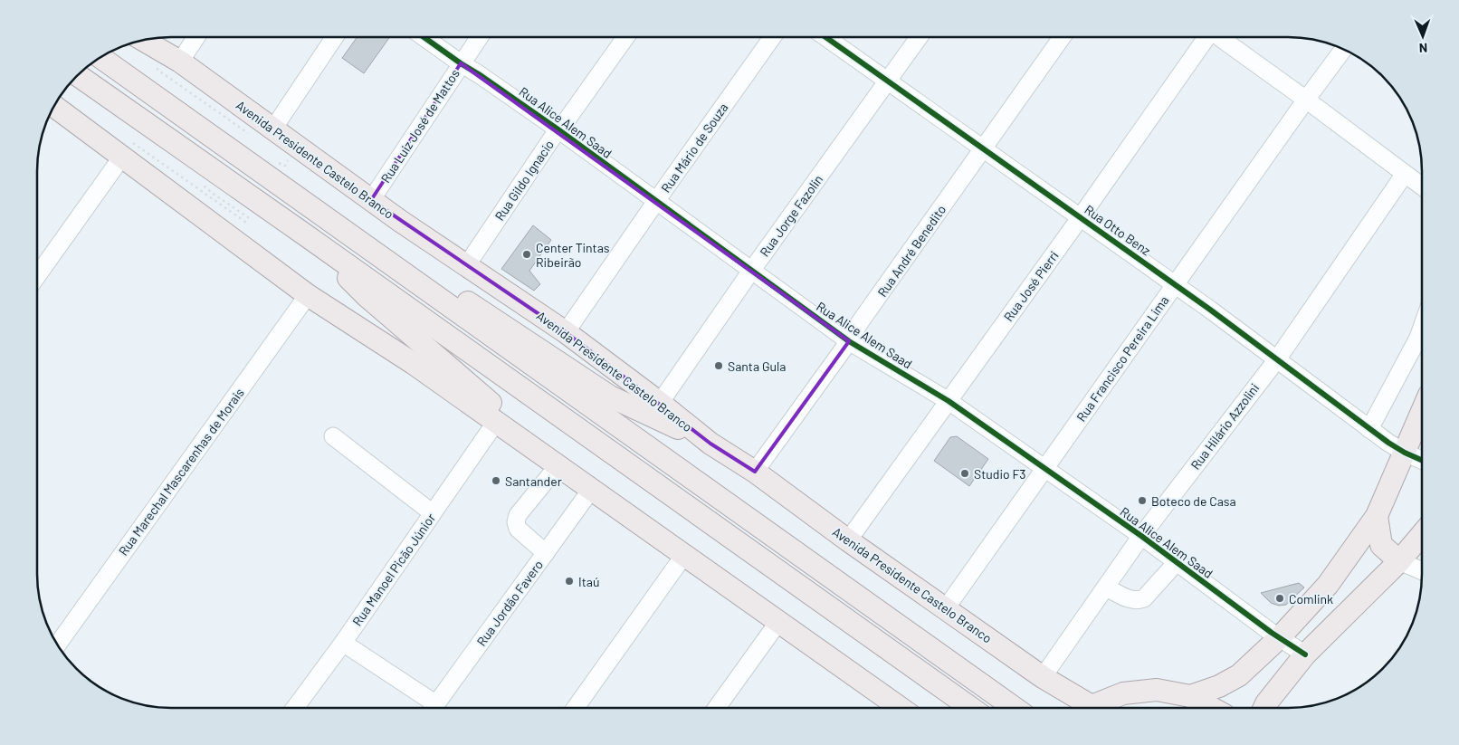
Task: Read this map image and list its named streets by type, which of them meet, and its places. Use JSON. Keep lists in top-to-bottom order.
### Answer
{
  "streets": {
    "main road": ["Avenida Presidente Castelo Branco"],
    "street": [
      "Rua Alice Alem Saad",
      "Rua Luiz José de Mattos",
      "Rua Mário de Souza",
      "Rua Gildo Ignacio",
      "Rua Jorge Fazolin",
      "Rua Otto Benz",
      "Rua André Benedito",
      "Rua José Pierri",
      "Rua Francisco Pereira Lima",
      "Rua Hilário Azzolini",
      "Rua Marechal Mascarenhas de Morais",
      "Rua Manoel Picão Júnior",
      "Rua Jordão Favero"
    ]
  },
  "crossings": [
    ["Rua Alice Alem Saad", "Rua Luiz José de Mattos"],
    ["Rua Alice Alem Saad", "Rua Mário de Souza"],
    ["Rua Alice Alem Saad", "Rua Gildo Ignacio"],
    ["Rua Alice Alem Saad", "Rua Jorge Fazolin"],
    ["Rua Alice Alem Saad", "Rua André Benedito"],
    ["Rua Alice Alem Saad", "Rua José Pierri"],
    ["Rua Alice Alem Saad", "Rua Francisco Pereira Lima"],
    ["Rua Alice Alem Saad", "Rua Hilário Azzolini"],
    ["Rua Luiz José de Mattos", "Avenida Presidente Castelo Branco"],
    ["Rua Mário de Souza", "Avenida Presidente Castelo Branco"],
    ["Avenida Presidente Castelo Branco", "Rua Gildo Ignacio"],
    ["Avenida Presidente Castelo Branco", "Rua Jorge Fazolin"],
    ["Avenida Presidente Castelo Branco", "Rua André Benedito"],
    ["Avenida Presidente Castelo Branco", "Rua José Pierri"],
    ["Avenida Presidente Castelo Branco", "Rua Francisco Pereira Lima"],
    ["Avenida Presidente Castelo Branco", "Rua Hilário Azzolini"],
    ["Rua Jorge Fazolin", "Rua Otto Benz"],
    ["Rua Otto Benz", "Rua André Benedito"],
    ["Rua Otto Benz", "Rua José Pierri"],
    ["Rua Otto Benz", "Rua Francisco Pereira Lima"],
    ["Rua Otto Benz", "Rua Hilário Azzolini"]
  ],
  "places": [
    "Center Tintas Ribeirão",
    "Santa Gula",
    "Studio F3",
    "Santander",
    "Boteco de Casa",
    "Itaú",
    "Comlink"
  ],
  "north": "bottom"
}
